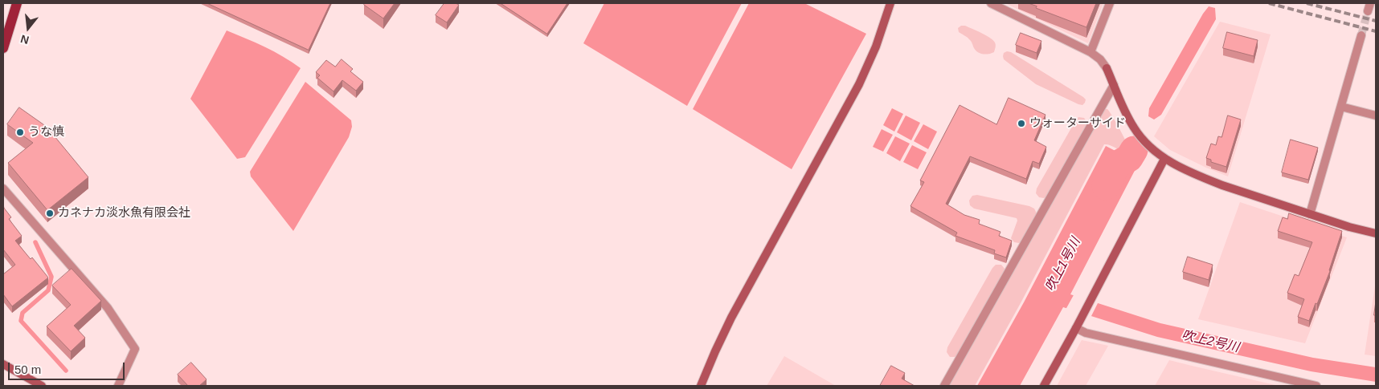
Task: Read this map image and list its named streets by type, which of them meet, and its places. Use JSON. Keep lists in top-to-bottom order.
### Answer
{
  "water": ["吹上1号川", "吹上2号川"],
  "places": ["ウォーターサイド", "うな慎", "カネナカ淡水魚有限会社"],
  "scale_bar": "50 m",
  "north": "bottom"
}
